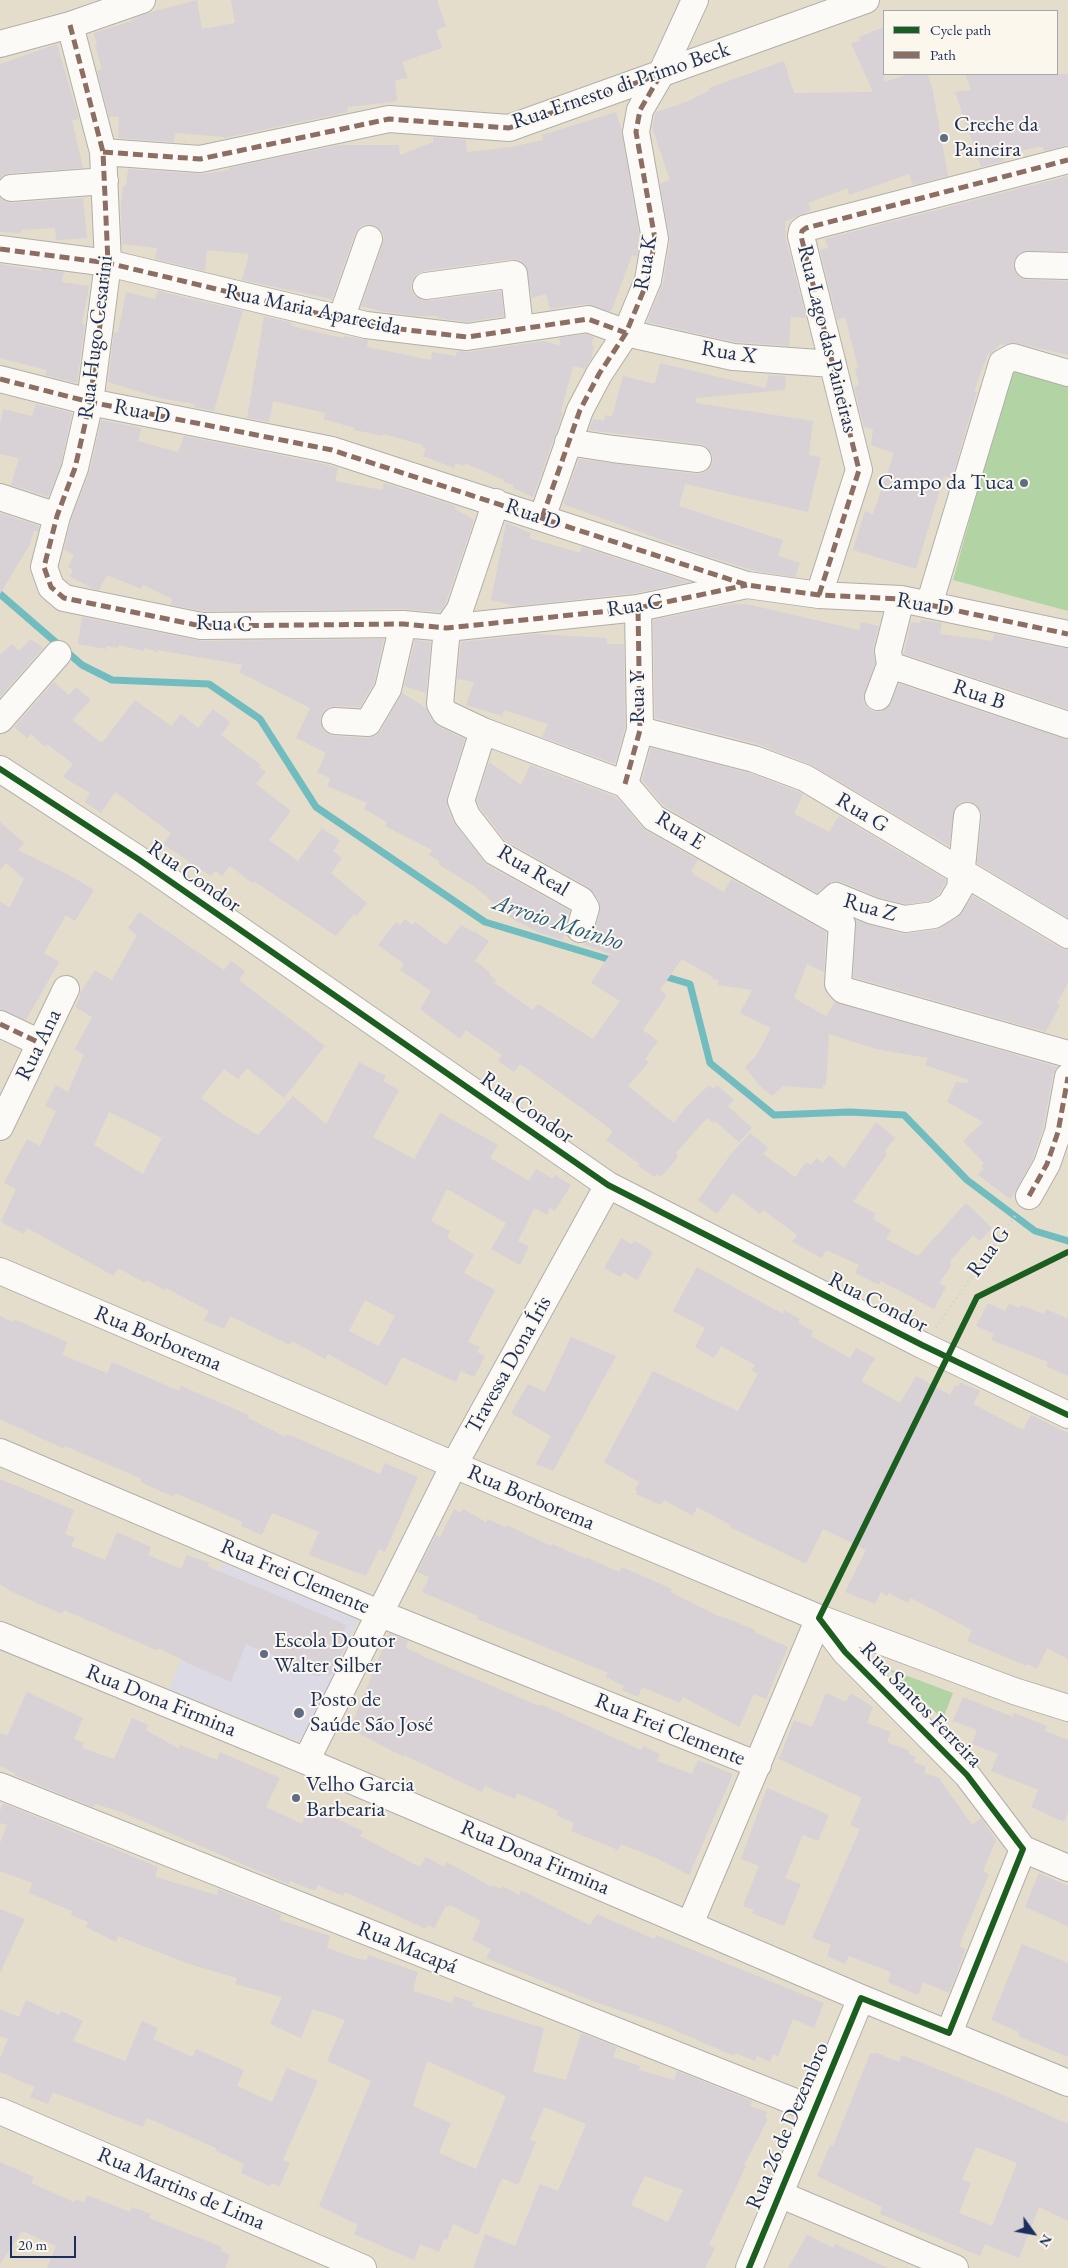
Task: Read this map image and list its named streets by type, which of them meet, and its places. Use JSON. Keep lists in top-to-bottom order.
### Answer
{
  "streets": {
    "street": [
      "Rua Ernesto di Primo Beck",
      "Rua K",
      "Rua Maria Aparecida",
      "Rua Hugo Cesarini",
      "Rua Lago das Paineiras",
      "Rua X",
      "Rua D",
      "Rua C",
      "Rua B",
      "Rua Y",
      "Rua G",
      "Rua E",
      "Rua Real",
      "Rua Condor",
      "Rua Z",
      "Rua Ana",
      "Rua Borborema",
      "Travessa Dona Íris",
      "Rua Frei Clemente",
      "Rua Dona Firmina",
      "Rua Santos Ferreira",
      "Rua Macapá",
      "Rua 26 de Dezembro",
      "Rua Martins de Lima"
    ]
  },
  "crossings": [
    ["Rua Ernesto di Primo Beck", "Rua K"],
    ["Rua Ernesto di Primo Beck", "Rua Hugo Cesarini"],
    ["Rua K", "Rua Maria Aparecida"],
    ["Rua K", "Rua X"],
    ["Rua K", "Rua D"],
    ["Rua Maria Aparecida", "Rua Hugo Cesarini"],
    ["Rua Maria Aparecida", "Rua X"],
    ["Rua Hugo Cesarini", "Rua D"],
    ["Rua Hugo Cesarini", "Rua C"],
    ["Rua Lago das Paineiras", "Rua X"],
    ["Rua Lago das Paineiras", "Rua D"],
    ["Rua D", "Rua C"],
    ["Rua D", "Rua E"],
    ["Rua C", "Rua Y"],
    ["Rua C", "Rua E"],
    ["Rua Y", "Rua G"],
    ["Rua Y", "Rua E"],
    ["Rua G", "Rua Z"],
    ["Rua E", "Rua Real"],
    ["Rua E", "Rua Z"],
    ["Rua Condor", "Travessa Dona Íris"],
    ["Rua Borborema", "Travessa Dona Íris"],
    ["Rua Borborema", "Rua Santos Ferreira"],
    ["Travessa Dona Íris", "Rua Frei Clemente"],
    ["Travessa Dona Íris", "Rua Dona Firmina"],
    ["Rua Dona Firmina", "Rua 26 de Dezembro"],
    ["Rua Macapá", "Rua 26 de Dezembro"]
  ],
  "water": ["Arroio Moinho"],
  "places": [
    "Creche da Paineira",
    "Campo da Tuca",
    "Escola Doutor Walter Silber",
    "Posto de Saúde São José",
    "Velho Garcia Barbearia"
  ],
  "legend": ["Cycle path", "Path"],
  "scale_bar": "20 m",
  "north": "bottom right"
}
